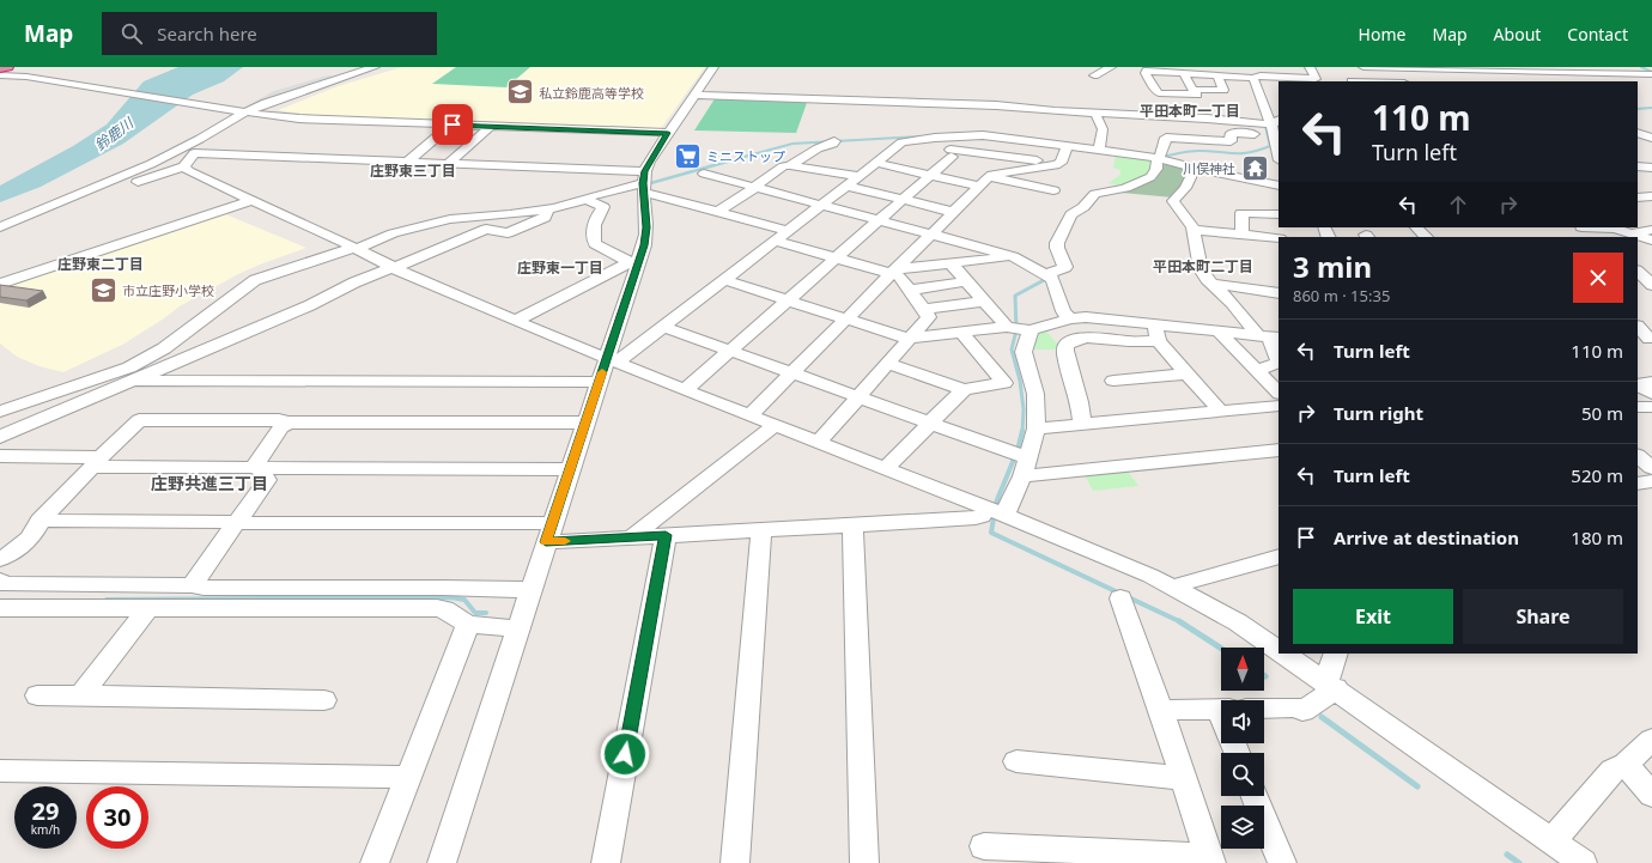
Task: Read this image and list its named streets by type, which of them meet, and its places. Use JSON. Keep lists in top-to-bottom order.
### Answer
{
  "districts": [
    "平田本町一丁目",
    "庄野東三丁目",
    "庄野東二丁目",
    "平田本町二丁目",
    "庄野東一丁目",
    "庄野共進三丁目"
  ],
  "water": ["鈴鹿川"],
  "places": {
    "school or university": ["私立鈴鹿高等学校", "市立庄野小学校"],
    "supermarket": ["ミニストップ"],
    "temple": ["川俣神社"]
  },
  "north": "top",
  "page": {
    "header": "Map",
    "search": "Search here",
    "nav": [
      "Home",
      "Map",
      "About",
      "Contact"
    ],
    "turn": ["110 m", "Turn left"],
    "heading": ["3 min", "860 m · 15:35"],
    "list": [
      {
        "name": "Turn left",
        "value": "110 m"
      },
      {
        "name": "Turn right",
        "value": "50 m"
      },
      {
        "name": "Turn left",
        "value": "520 m"
      },
      {
        "name": "Arrive at destination",
        "value": "180 m"
      }
    ],
    "buttons": ["Exit", "Share"],
    "speed": "29 km/h",
    "limit": "30"
  }
}
